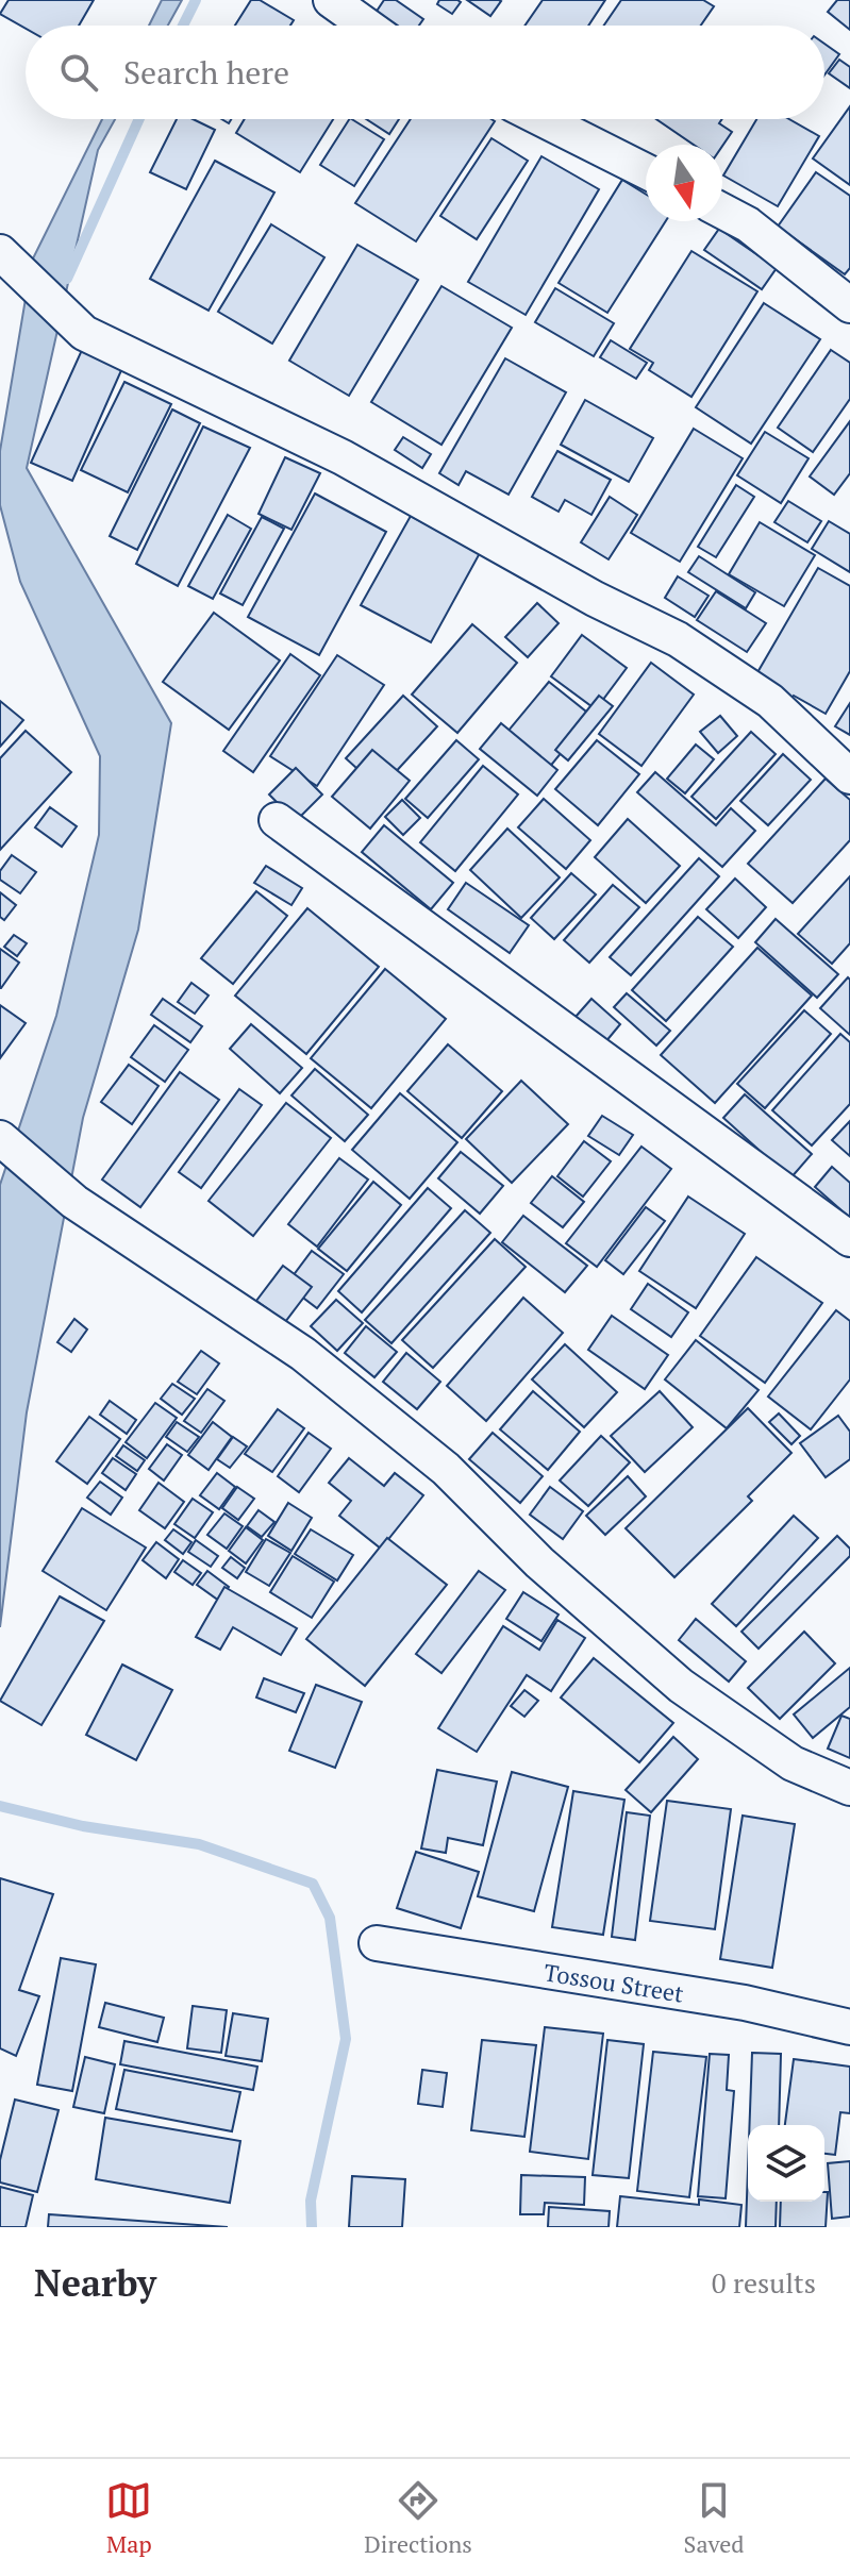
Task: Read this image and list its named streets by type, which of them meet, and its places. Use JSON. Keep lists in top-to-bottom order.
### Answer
{
  "streets": {
    "street": ["Tossou Street"]
  },
  "north": "bottom",
  "page": {
    "search": "Search here",
    "heading": ["Nearby", "0 results"],
    "nav": ["Map", "Directions", "Saved"]
  }
}
